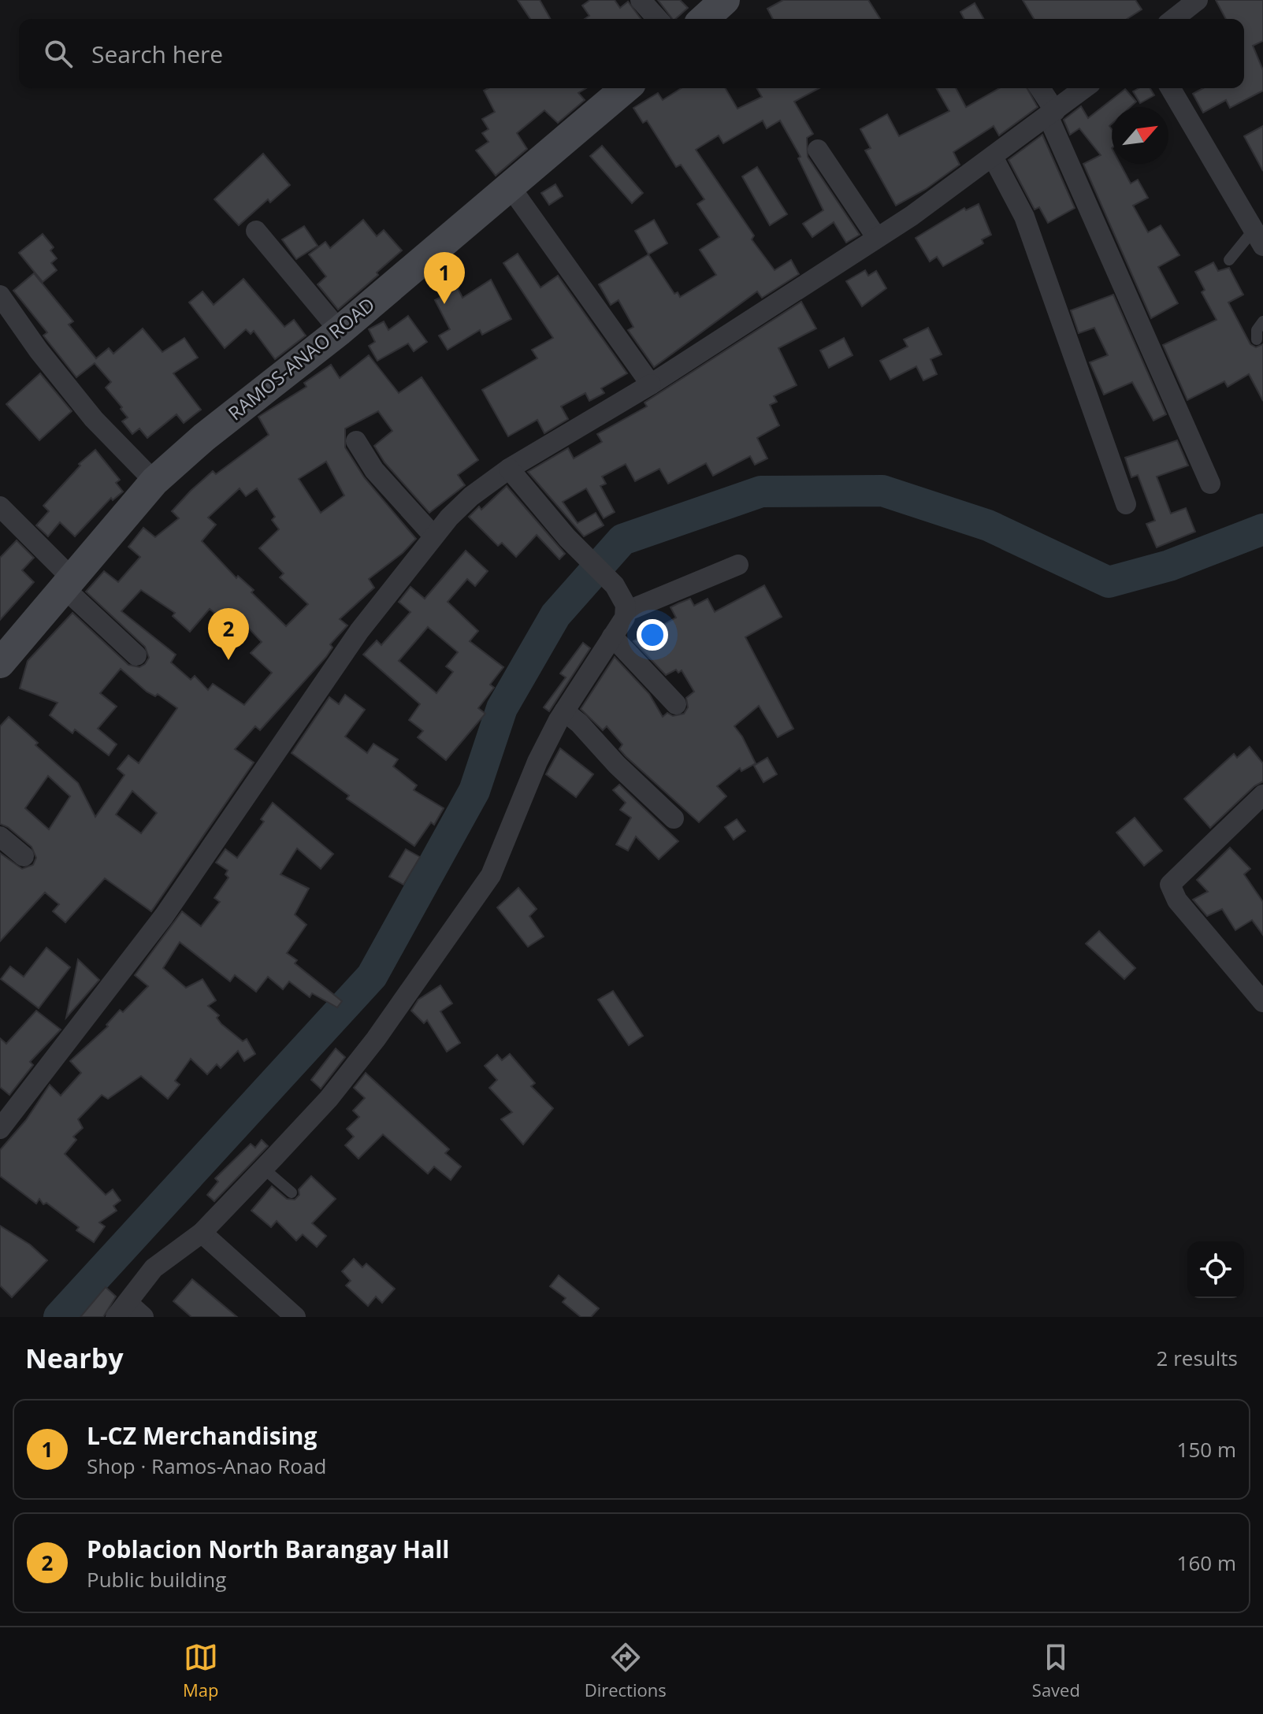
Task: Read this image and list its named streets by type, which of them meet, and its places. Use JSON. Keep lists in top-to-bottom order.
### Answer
{
  "streets": {
    "main road": ["RAMOS-ANAO ROAD"]
  },
  "north": "top right",
  "page": {
    "search": "Search here",
    "pins": ["1", "2"],
    "heading": ["Nearby", "2 results"],
    "list": [
      {
        "mark": "1",
        "name": "L-CZ Merchandising",
        "note": "Shop · Ramos-Anao Road",
        "value": "150 m"
      },
      {
        "mark": "2",
        "name": "Poblacion North Barangay Hall",
        "note": "Public building",
        "value": "160 m"
      }
    ],
    "nav": ["Map", "Directions", "Saved"]
  }
}
